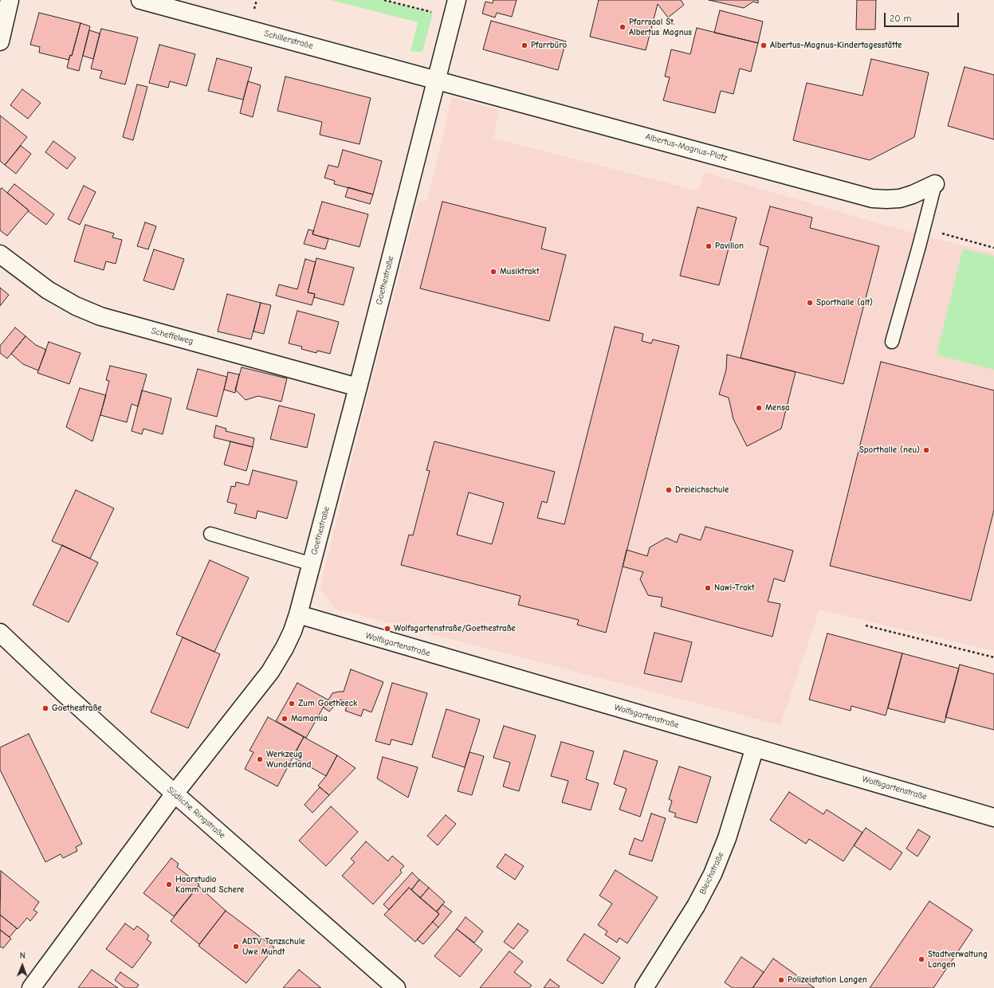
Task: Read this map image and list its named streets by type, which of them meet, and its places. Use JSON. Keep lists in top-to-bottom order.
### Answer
{
  "streets": {
    "street": [
      "Schillerstraße",
      "Albertus-Magnus-Platz",
      "Goethestraße",
      "Scheffelweg",
      "Wolfsgartenstraße",
      "Südliche Ringstraße",
      "Bleichstraße"
    ]
  },
  "crossings": [
    ["Schillerstraße", "Albertus-Magnus-Platz"],
    ["Schillerstraße", "Goethestraße"],
    ["Albertus-Magnus-Platz", "Goethestraße"],
    ["Goethestraße", "Scheffelweg"],
    ["Goethestraße", "Wolfsgartenstraße"],
    ["Goethestraße", "Südliche Ringstraße"],
    ["Wolfsgartenstraße", "Bleichstraße"]
  ],
  "places": [
    "Pfarrsaal St. Albertus Magnus",
    "Pfarrbüro",
    "Albertus-Magnus-Kindertagesstätte",
    "Pavillon",
    "Musiktrakt",
    "Sporthalle (alt)",
    "Mensa",
    "Sporthalle (neu)",
    "Dreieichschule",
    "Nawi-Trakt",
    "Wolfsgartenstraße/Goethestraße",
    "Zum Goetheeck",
    "Goethestraße",
    "Mamamia",
    "Werkzeug Wunderland",
    "Haarstudio Kamm und Schere",
    "ADTV Tanzschule Uwe Mundt",
    "Stadtverwaltung Langen",
    "Polizeistation Langen"
  ],
  "scale_bar": "20 m",
  "north": "top"
}
